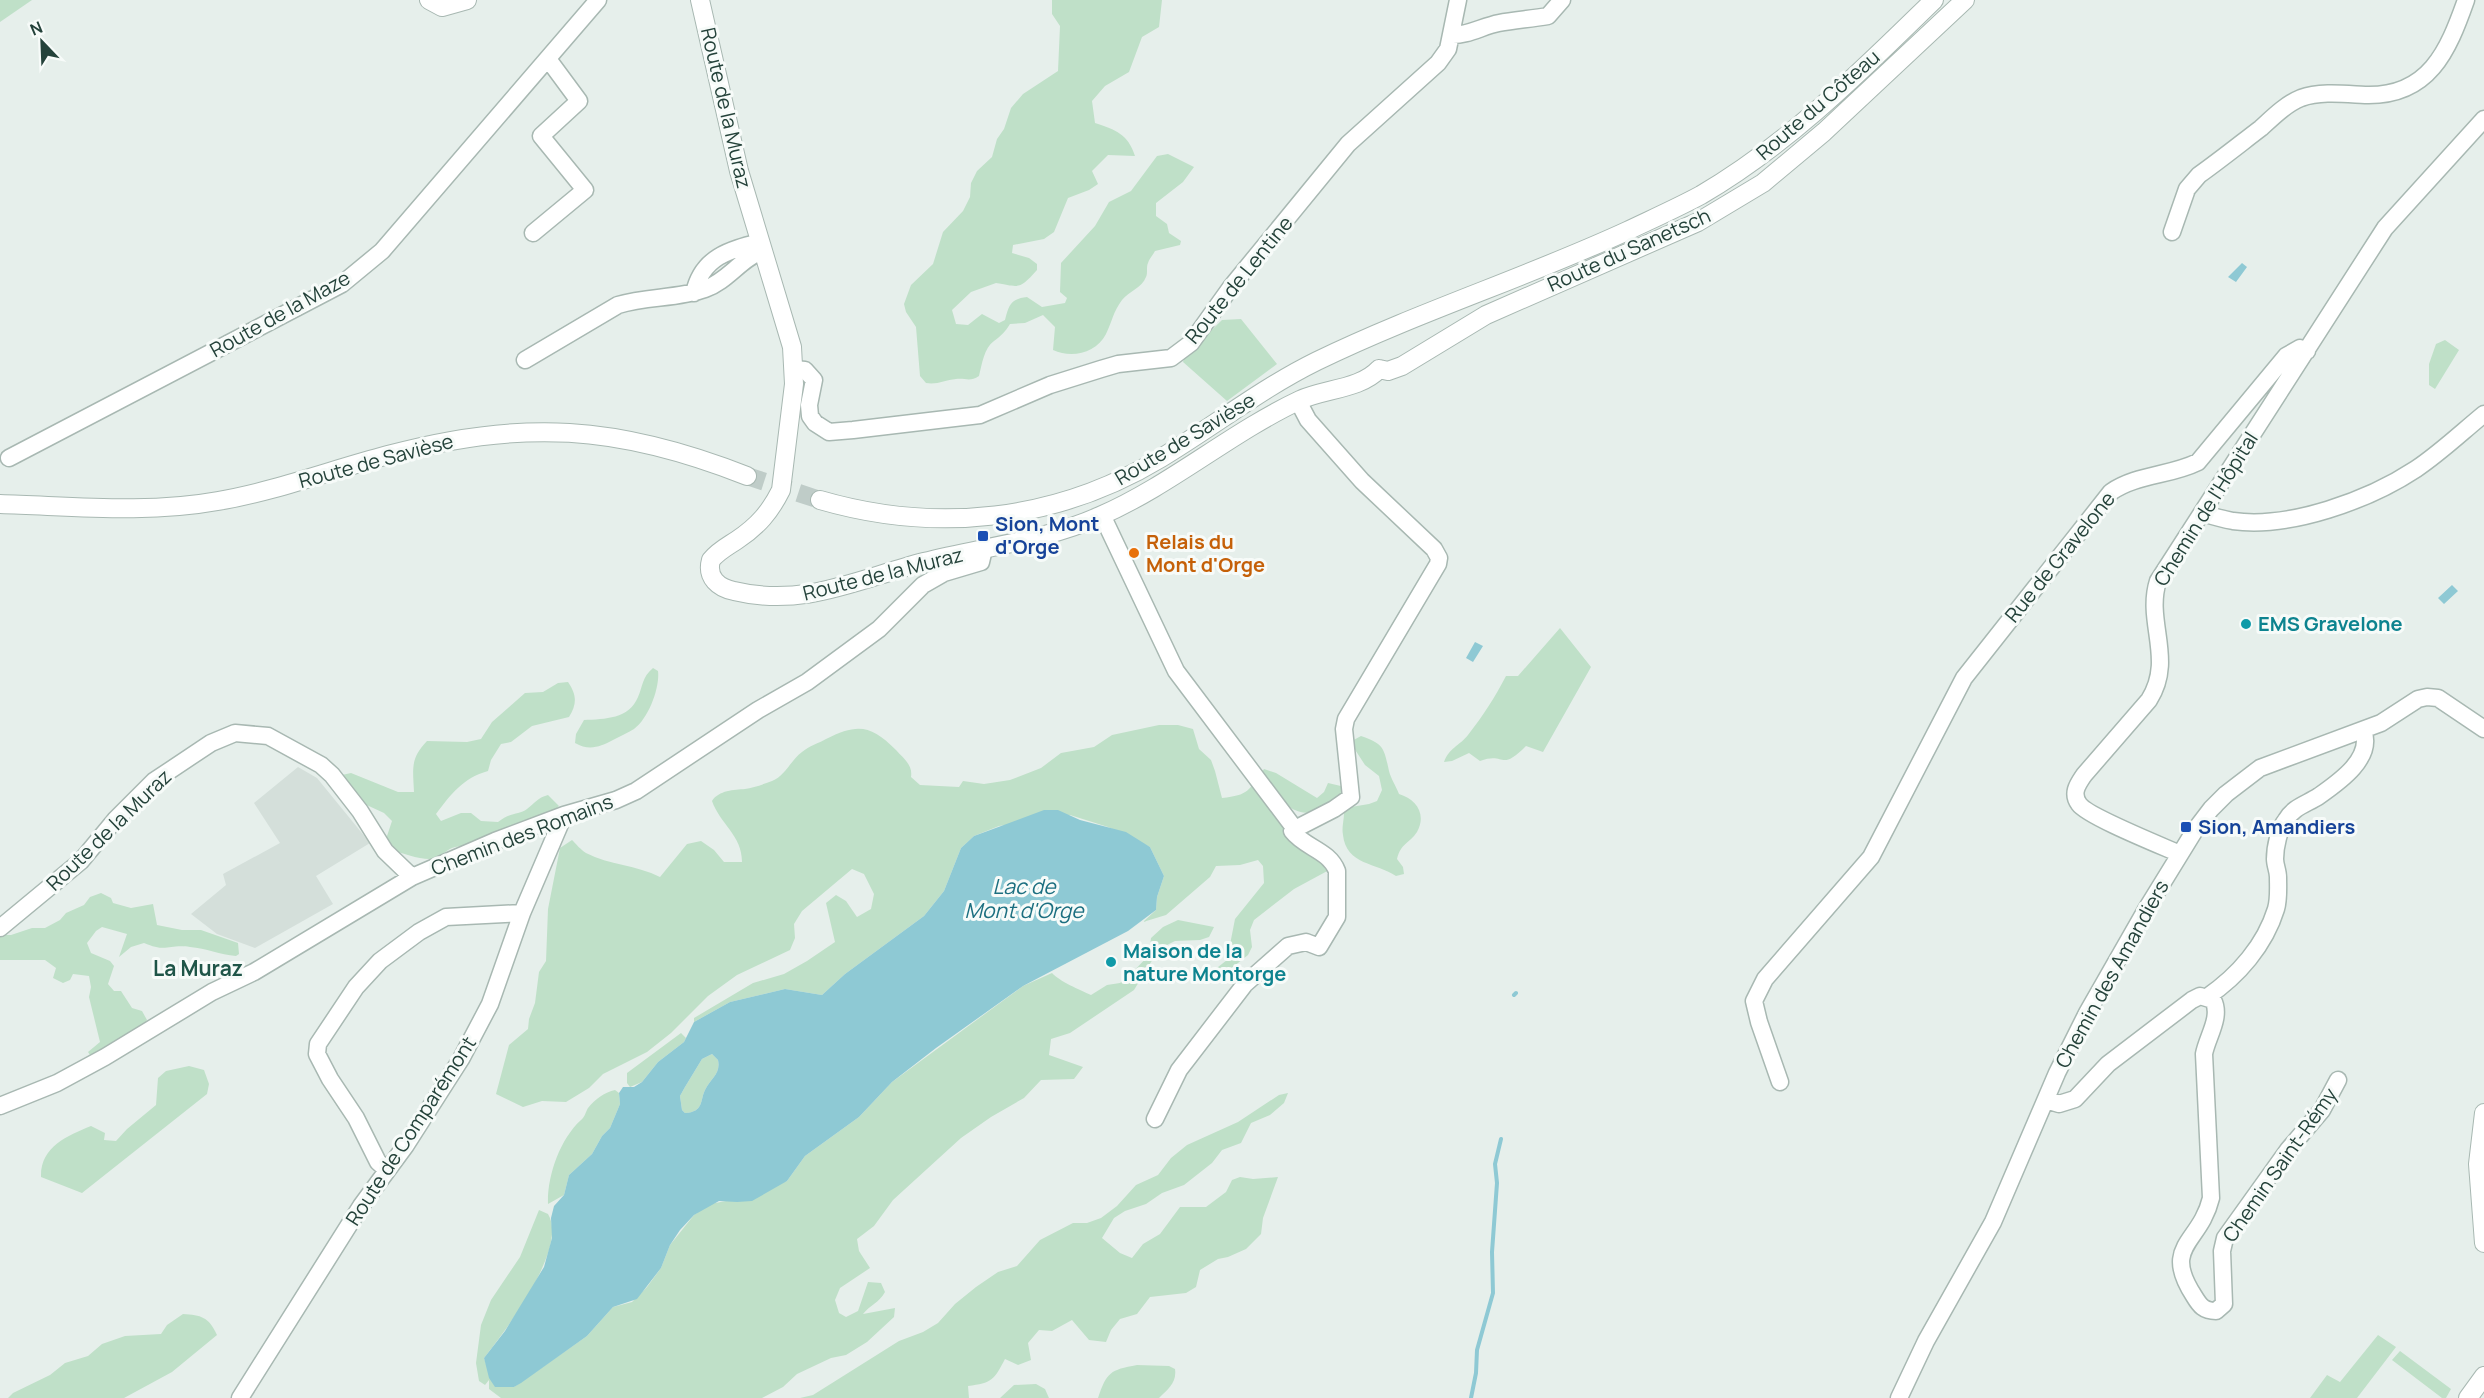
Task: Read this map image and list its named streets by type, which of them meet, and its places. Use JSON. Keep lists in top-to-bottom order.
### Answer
{
  "streets": {
    "street": [
      "Route du Côteau",
      "Route de la Muraz",
      "Route du Sanetsch",
      "Route de Lentine",
      "Route de la Maze",
      "Route de Savièse",
      "Chemin de l'Hôpital",
      "Rue de Gravelone",
      "Chemin des Romains",
      "Chemin des Amandiers",
      "Route de Comparémont",
      "Chemin Saint-Rémy"
    ]
  },
  "crossings": [
    ["Route du Côteau", "Route de Savièse"],
    ["Route de la Muraz", "Route du Sanetsch"],
    ["Route de la Muraz", "Route de Lentine"],
    ["Route de la Muraz", "Chemin des Romains"],
    ["Chemin de l'Hôpital", "Rue de Gravelone"],
    ["Chemin de l'Hôpital", "Chemin des Amandiers"],
    ["Chemin des Romains", "Route de Comparémont"]
  ],
  "districts": ["La Muraz"],
  "water": ["Lac de Mont d'Orge"],
  "places": {
    "transit": ["Sion, Mont d'Orge", "Sion, Amandiers"],
    "other": ["Relais du Mont d'Orge", "EMS Gravelone", "Maison de la nature Montorge"]
  },
  "north": "top left"
}
